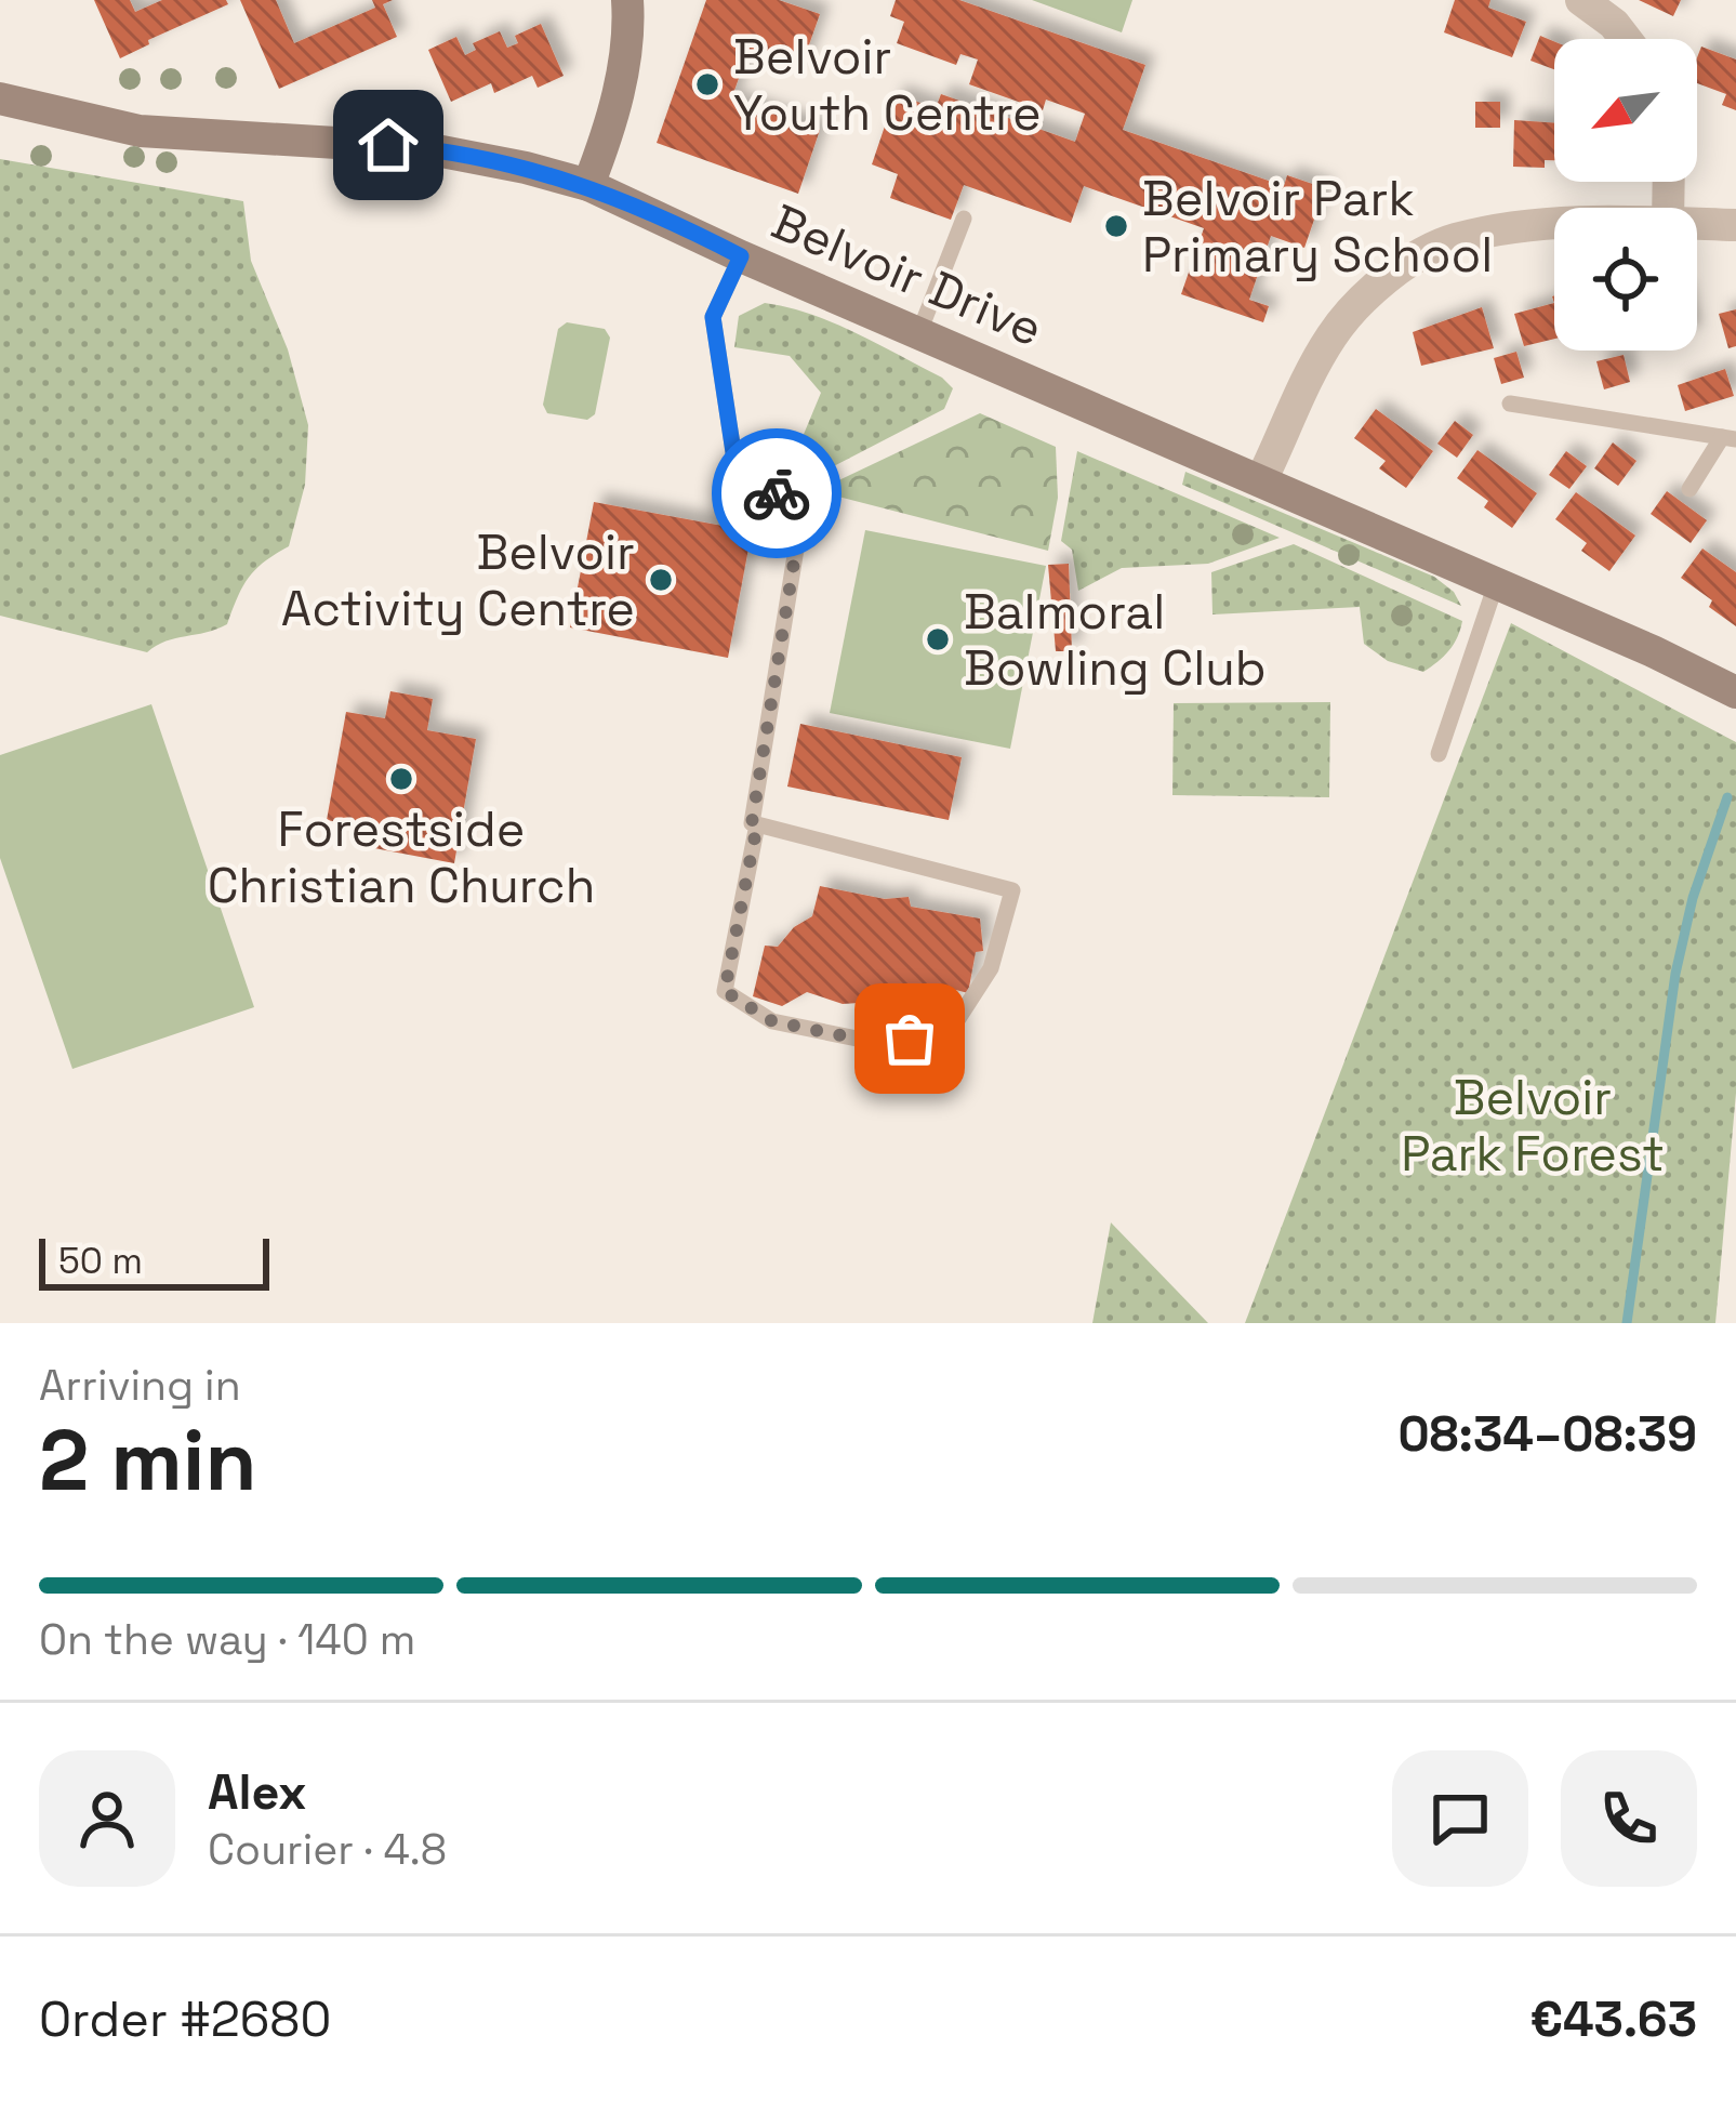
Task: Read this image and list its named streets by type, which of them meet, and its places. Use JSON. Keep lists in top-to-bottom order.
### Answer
{
  "streets": {
    "street": ["Belvoir Drive"]
  },
  "parks": ["Belvoir Park Forest"],
  "places": [
    "Belvoir Youth Centre",
    "Belvoir Park Primary School",
    "Belvoir Activity Centre",
    "Balmoral Bowling Club",
    "Forestside Christian Church"
  ],
  "scale_bar": "50 m",
  "north": "bottom left",
  "page": {
    "scale": "50 m",
    "heading": ["2 min", "Arriving in", "08:34–08:39"],
    "panel": [
      "Alex",
      "Courier · 4.8",
      "Order #2680",
      "€43.63"
    ],
    "bar": "On the way · 140 m"
  }
}
